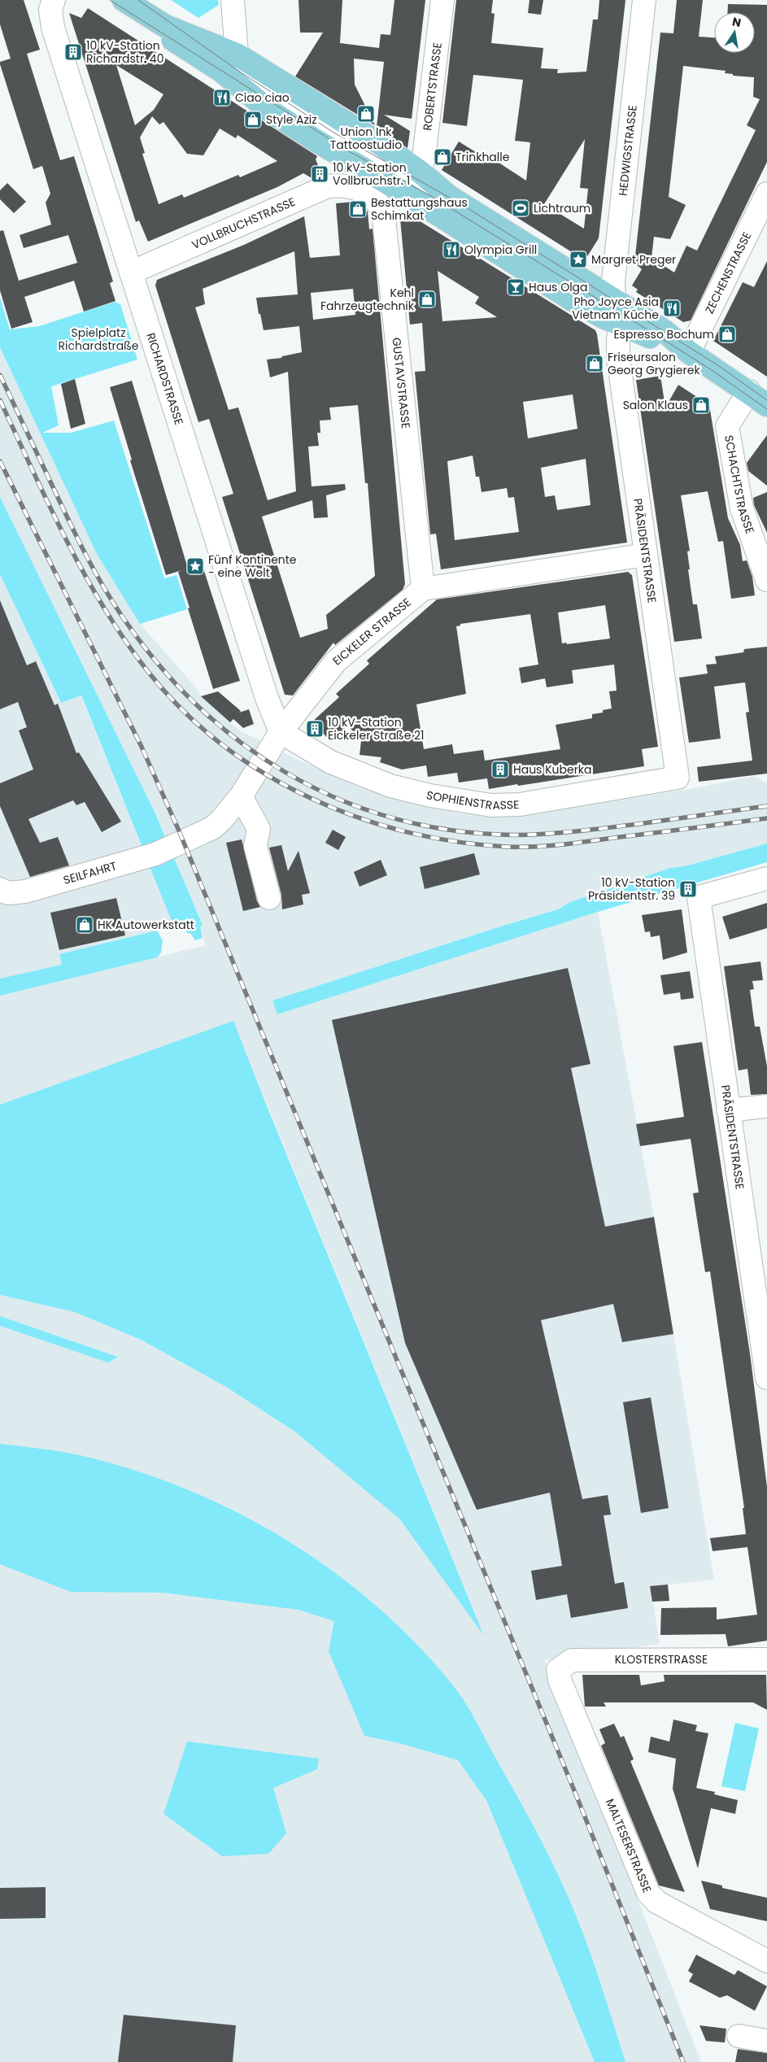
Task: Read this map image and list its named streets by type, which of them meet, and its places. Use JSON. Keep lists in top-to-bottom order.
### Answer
{
  "streets": {
    "street": [
      "ROBERTSTRASSE",
      "HEDWIGSTRASSE",
      "VOLLBRUCHSTRASSE",
      "ZECHENSTRASSE",
      "RICHARDSTRASSE",
      "GUSTAVSTRASSE",
      "SCHACHTSTRASSE",
      "PRÄSIDENTSTRASSE",
      "EICKELER STRASSE",
      "SOPHIENSTRASSE",
      "SEILFAHRT",
      "KLOSTERSTRASSE",
      "MALTESERSTRASSE"
    ]
  },
  "crossings": [
    ["VOLLBRUCHSTRASSE", "RICHARDSTRASSE"],
    ["VOLLBRUCHSTRASSE", "GUSTAVSTRASSE"],
    ["RICHARDSTRASSE", "EICKELER STRASSE"],
    ["RICHARDSTRASSE", "SOPHIENSTRASSE"],
    ["GUSTAVSTRASSE", "EICKELER STRASSE"],
    ["PRÄSIDENTSTRASSE", "SOPHIENSTRASSE"],
    ["EICKELER STRASSE", "SOPHIENSTRASSE"],
    ["EICKELER STRASSE", "SEILFAHRT"],
    ["KLOSTERSTRASSE", "MALTESERSTRASSE"]
  ],
  "parks": ["Spielplatz Richardstraße"],
  "places": {
    "building": [
      "10 kV-Station Richardstr. 40",
      "10 kV-Station Vollbruchstr. 1",
      "10 kV-Station Eickeler Straße 21",
      "Haus Kuberka",
      "10 kV-Station Präsidentstr. 39"
    ],
    "restaurant": ["Ciao ciao", "Olympia Grill", "Pho Joyce Asia Vietnam Küche"],
    "shop": [
      "Union Ink Tattoostudio",
      "Style Aziz",
      "Trinkhalle",
      "Bestattungshaus Schimkat",
      "Kehl Fahrzeugtechnik",
      "Espresso Bochum",
      "Friseursalon Georg Grygierek",
      "Salon Klaus",
      "HK Autowerkstatt"
    ],
    "sports": ["Lichtraum"],
    "place": ["Margret Preger", "Fünf Kontinente - eine Welt"],
    "bar": ["Haus Olga"]
  },
  "north": "top"
}
